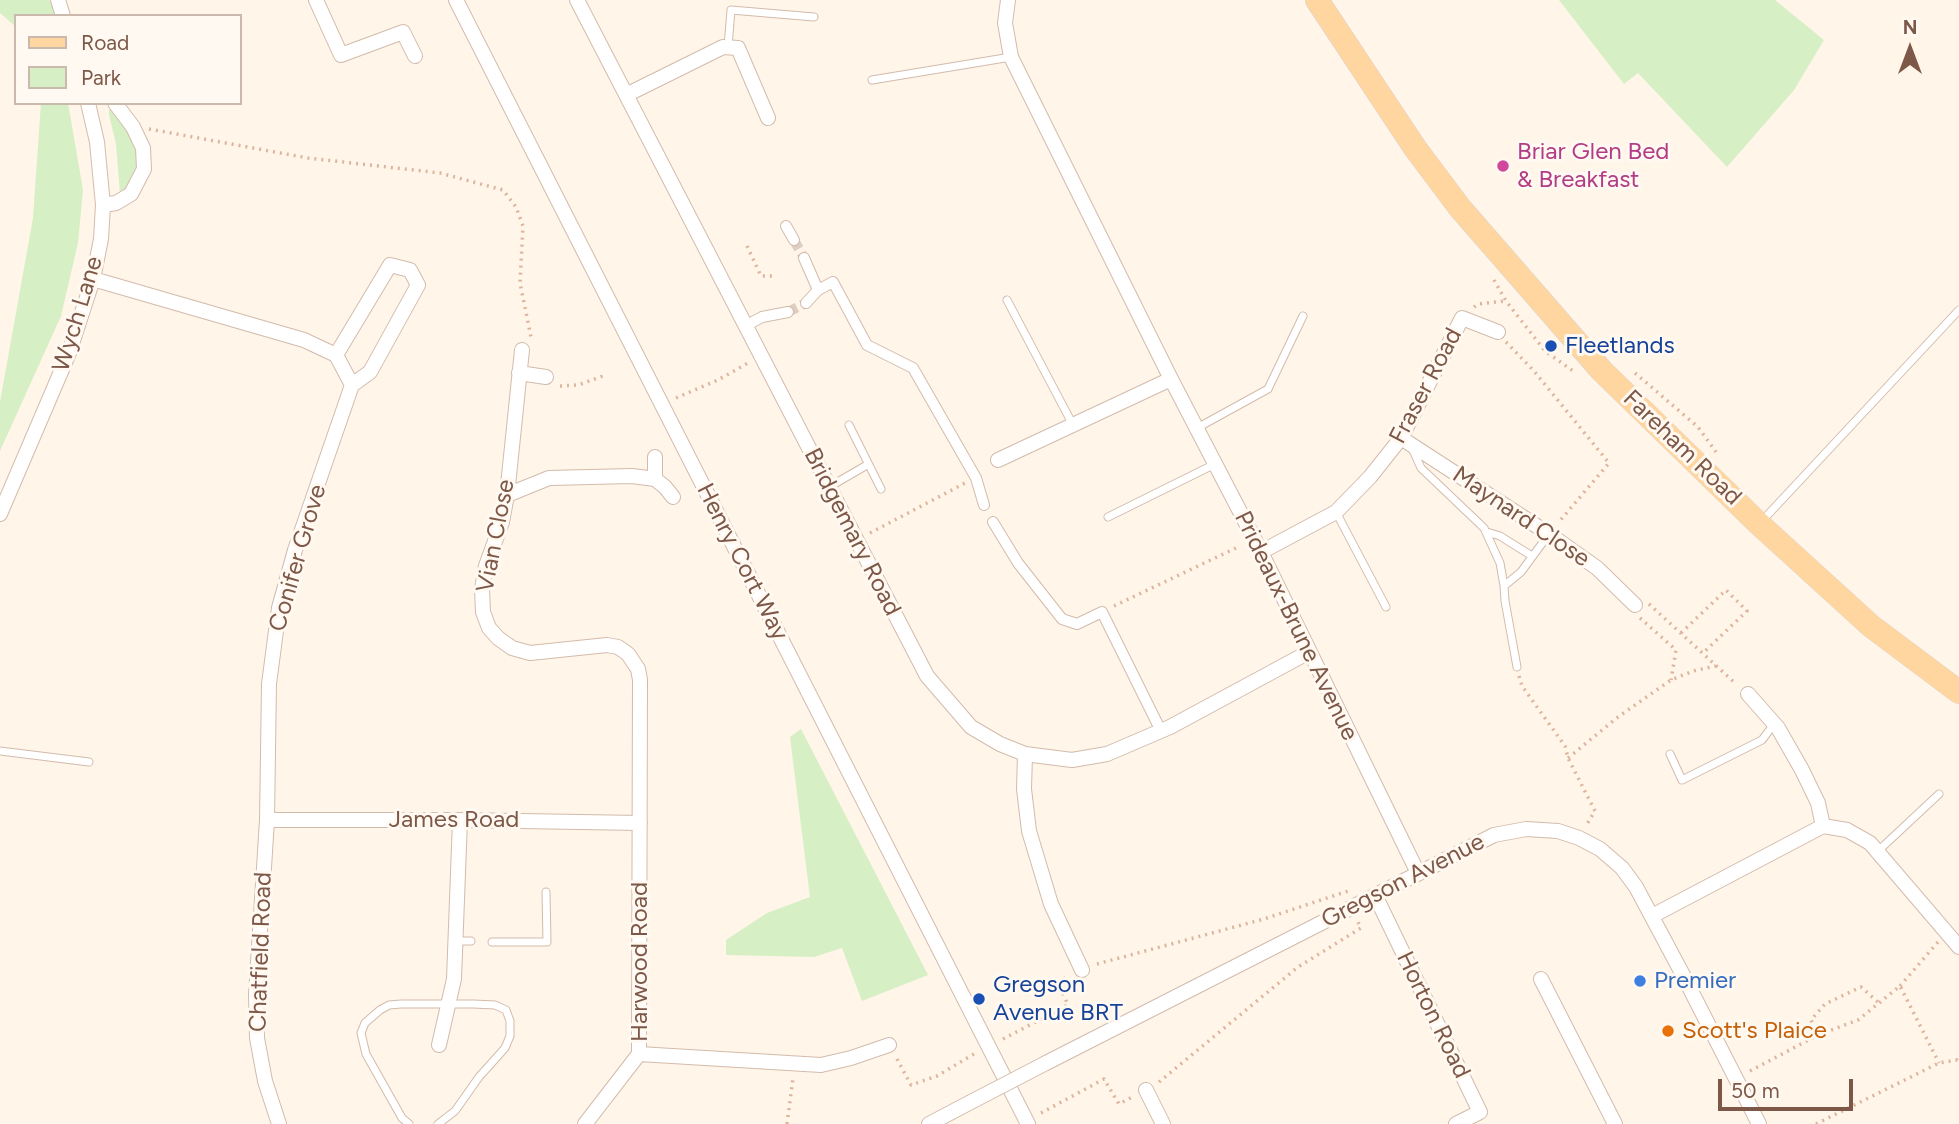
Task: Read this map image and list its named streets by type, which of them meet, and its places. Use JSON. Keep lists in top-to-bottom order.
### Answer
{
  "streets": {
    "main road": ["Fareham Road"],
    "street": [
      "Wych Lane",
      "Fraser Road",
      "Maynard Close",
      "Bridgemary Road",
      "Vian Close",
      "Conifer Grove",
      "Henry Cort Way",
      "Prideaux-Brune Avenue",
      "James Road",
      "Gregson Avenue",
      "Chatfield Road",
      "Harwood Road",
      "Horton Road"
    ]
  },
  "crossings": [
    ["Fraser Road", "Maynard Close"],
    ["Fraser Road", "Prideaux-Brune Avenue"],
    ["Bridgemary Road", "Prideaux-Brune Avenue"],
    ["Vian Close", "James Road"],
    ["Vian Close", "Harwood Road"],
    ["Conifer Grove", "James Road"],
    ["Conifer Grove", "Chatfield Road"],
    ["Prideaux-Brune Avenue", "Gregson Avenue"],
    ["James Road", "Chatfield Road"],
    ["James Road", "Harwood Road"],
    ["Gregson Avenue", "Horton Road"]
  ],
  "places": [
    "Briar Glen Bed & Breakfast",
    "Fleetlands",
    "Premier",
    "Gregson Avenue BRT",
    "Scott's Plaice"
  ],
  "legend": ["Road", "Park"],
  "scale_bar": "50 m",
  "north": "top"
}
